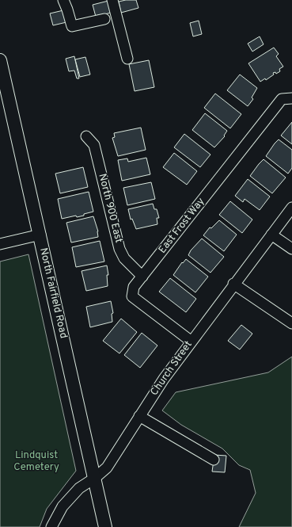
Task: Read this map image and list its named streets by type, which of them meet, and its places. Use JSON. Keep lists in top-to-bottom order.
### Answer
{
  "streets": {
    "main road": ["North Fairfield Road"],
    "street": ["North 900 East", "East Frost Way", "Church Street"]
  },
  "crossings": [
    ["North 900 East", "East Frost Way"],
    ["East Frost Way", "Church Street"],
    ["North Fairfield Road", "Church Street"]
  ],
  "parks": ["Lindquist Cemetery"]
}
